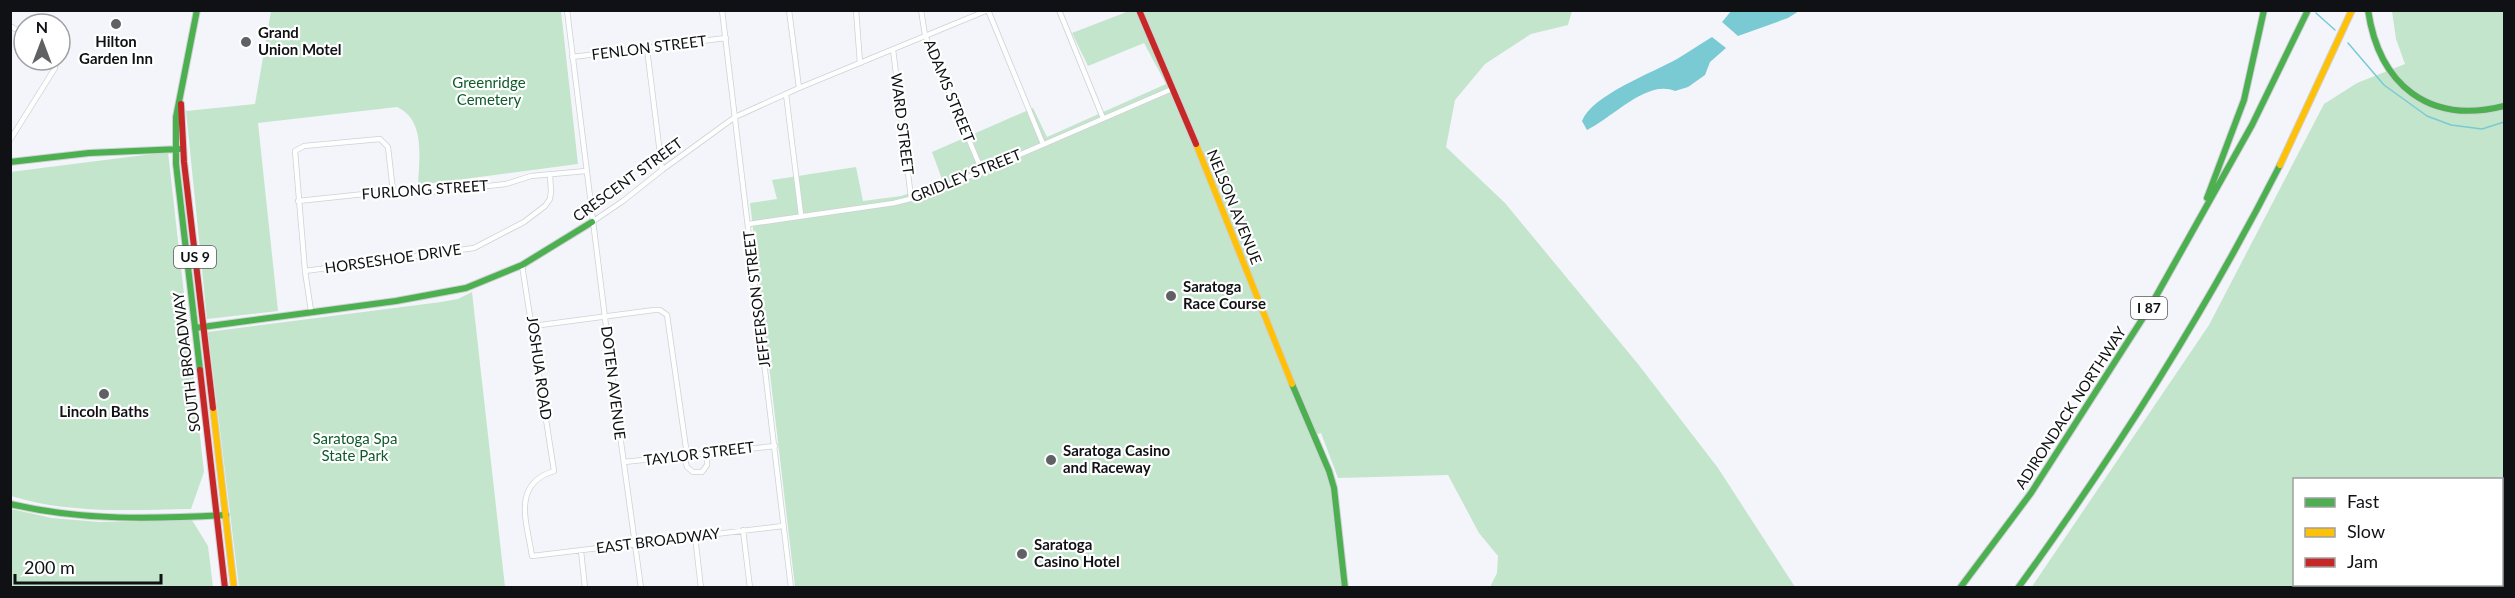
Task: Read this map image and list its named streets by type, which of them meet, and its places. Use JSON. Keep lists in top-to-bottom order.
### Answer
{
  "streets": {
    "main road": [
      "CRESCENT STREET",
      "NELSON AVENUE",
      "US 9",
      "I 87",
      "SOUTH BROADWAY",
      "ADIRONDACK NORTHWAY"
    ],
    "street": [
      "FENLON STREET",
      "ADAMS STREET",
      "WARD STREET",
      "GRIDLEY STREET",
      "FURLONG STREET",
      "HORSESHOE DRIVE",
      "JEFFERSON STREET",
      "JOSHUA ROAD",
      "DOTEN AVENUE",
      "TAYLOR STREET",
      "EAST BROADWAY"
    ]
  },
  "crossings": [
    ["FENLON STREET", "JEFFERSON STREET"],
    ["FENLON STREET", "DOTEN AVENUE"],
    ["ADAMS STREET", "GRIDLEY STREET"],
    ["ADAMS STREET", "CRESCENT STREET"],
    ["WARD STREET", "GRIDLEY STREET"],
    ["WARD STREET", "CRESCENT STREET"],
    ["GRIDLEY STREET", "NELSON AVENUE"],
    ["GRIDLEY STREET", "JEFFERSON STREET"],
    ["CRESCENT STREET", "JEFFERSON STREET"],
    ["CRESCENT STREET", "SOUTH BROADWAY"],
    ["CRESCENT STREET", "JOSHUA ROAD"],
    ["CRESCENT STREET", "DOTEN AVENUE"],
    ["FURLONG STREET", "HORSESHOE DRIVE"],
    ["FURLONG STREET", "DOTEN AVENUE"],
    ["JEFFERSON STREET", "TAYLOR STREET"],
    ["JEFFERSON STREET", "EAST BROADWAY"],
    ["JOSHUA ROAD", "EAST BROADWAY"],
    ["DOTEN AVENUE", "TAYLOR STREET"],
    ["DOTEN AVENUE", "EAST BROADWAY"]
  ],
  "parks": ["Greenridge Cemetery", "Saratoga Spa State Park"],
  "places": [
    "Hilton Garden Inn",
    "Grand Union Motel",
    "Saratoga Race Course",
    "Lincoln Baths",
    "Saratoga Casino and Raceway",
    "Saratoga Casino Hotel"
  ],
  "legend": ["Fast", "Slow", "Jam"],
  "scale_bar": "200 m",
  "north": "top"
}
